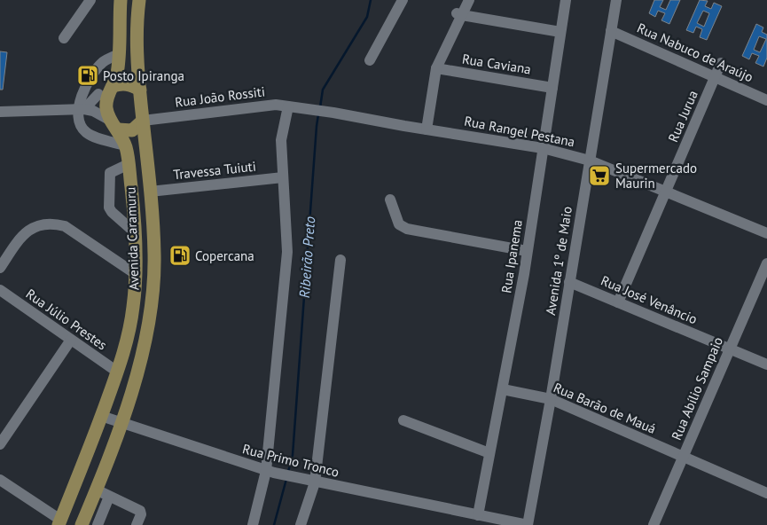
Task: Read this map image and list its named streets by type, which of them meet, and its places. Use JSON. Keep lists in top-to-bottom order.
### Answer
{
  "streets": {
    "main road": ["Avenida Caramuru"],
    "street": [
      "Rua Nabuco de Araújo",
      "Rua Caviana",
      "Rua João Rossiti",
      "Rua Jurua",
      "Rua Rangel Pestana",
      "Travessa Tuiuti",
      "Rua Ipanema",
      "Avenida 1º de Maio",
      "Rua José Venâncio",
      "Rua Júlio Prestes",
      "Rua Abílio Sampaio",
      "Rua Barão de Mauá",
      "Rua Primo Tronco"
    ]
  },
  "crossings": [
    ["Rua Nabuco de Araújo", "Rua Jurua"],
    ["Rua Nabuco de Araújo", "Avenida 1º de Maio"],
    ["Rua Caviana", "Rua Ipanema"],
    ["Rua João Rossiti", "Rua Rangel Pestana"],
    ["Rua João Rossiti", "Avenida Caramuru"],
    ["Rua Jurua", "Rua Rangel Pestana"],
    ["Rua Jurua", "Rua José Venâncio"],
    ["Rua Rangel Pestana", "Rua Ipanema"],
    ["Rua Rangel Pestana", "Avenida 1º de Maio"],
    ["Travessa Tuiuti", "Avenida Caramuru"],
    ["Avenida Caramuru", "Rua Júlio Prestes"],
    ["Avenida Caramuru", "Rua Primo Tronco"],
    ["Rua Ipanema", "Rua Barão de Mauá"],
    ["Rua Ipanema", "Rua Primo Tronco"],
    ["Avenida 1º de Maio", "Rua José Venâncio"],
    ["Avenida 1º de Maio", "Rua Barão de Mauá"],
    ["Avenida 1º de Maio", "Rua Primo Tronco"],
    ["Rua José Venâncio", "Rua Abílio Sampaio"],
    ["Rua Abílio Sampaio", "Rua Barão de Mauá"]
  ],
  "water": ["Ribeirão Preto"],
  "places": {
    "fuel station": ["Posto Ipiranga", "Copercana"],
    "supermarket": ["Supermercado Maurin"]
  }
}
